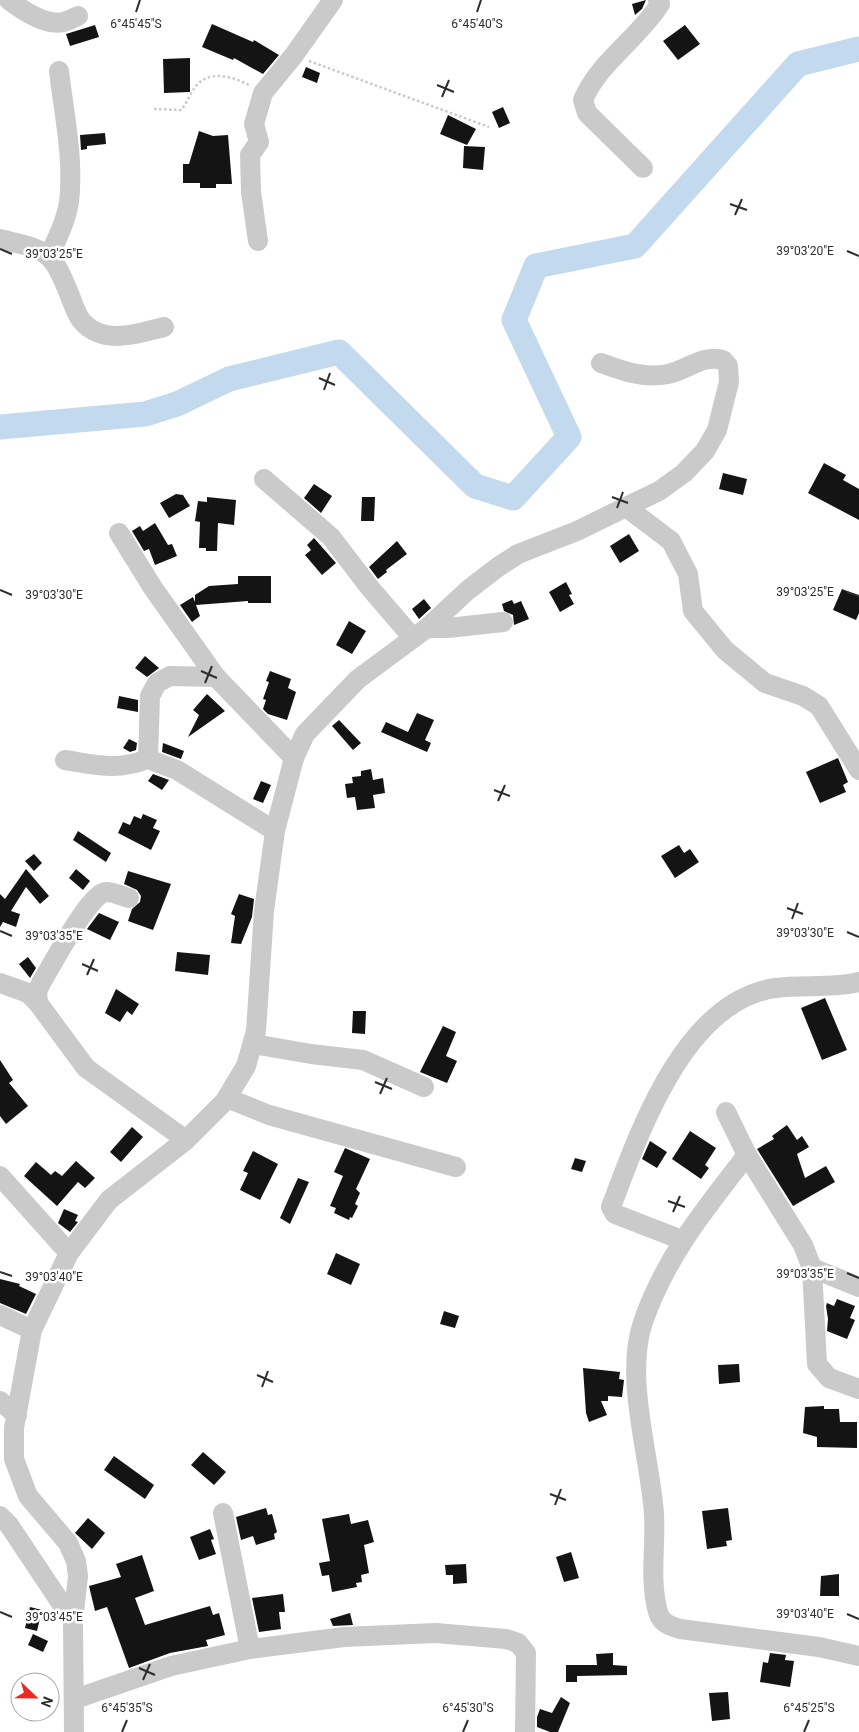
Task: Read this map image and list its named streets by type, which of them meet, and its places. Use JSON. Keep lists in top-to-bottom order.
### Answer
{
  "north": "right",
  "coordinates": [
    "6°45'45\"S",
    "6°45'40\"S",
    "39°03'20\"E",
    "39°03'25\"E",
    "39°03'30\"E",
    "39°03'35\"E",
    "39°03'40\"E",
    "39°03'45\"E",
    "6°45'35\"S",
    "6°45'30\"S",
    "6°45'25\"S"
  ]
}
